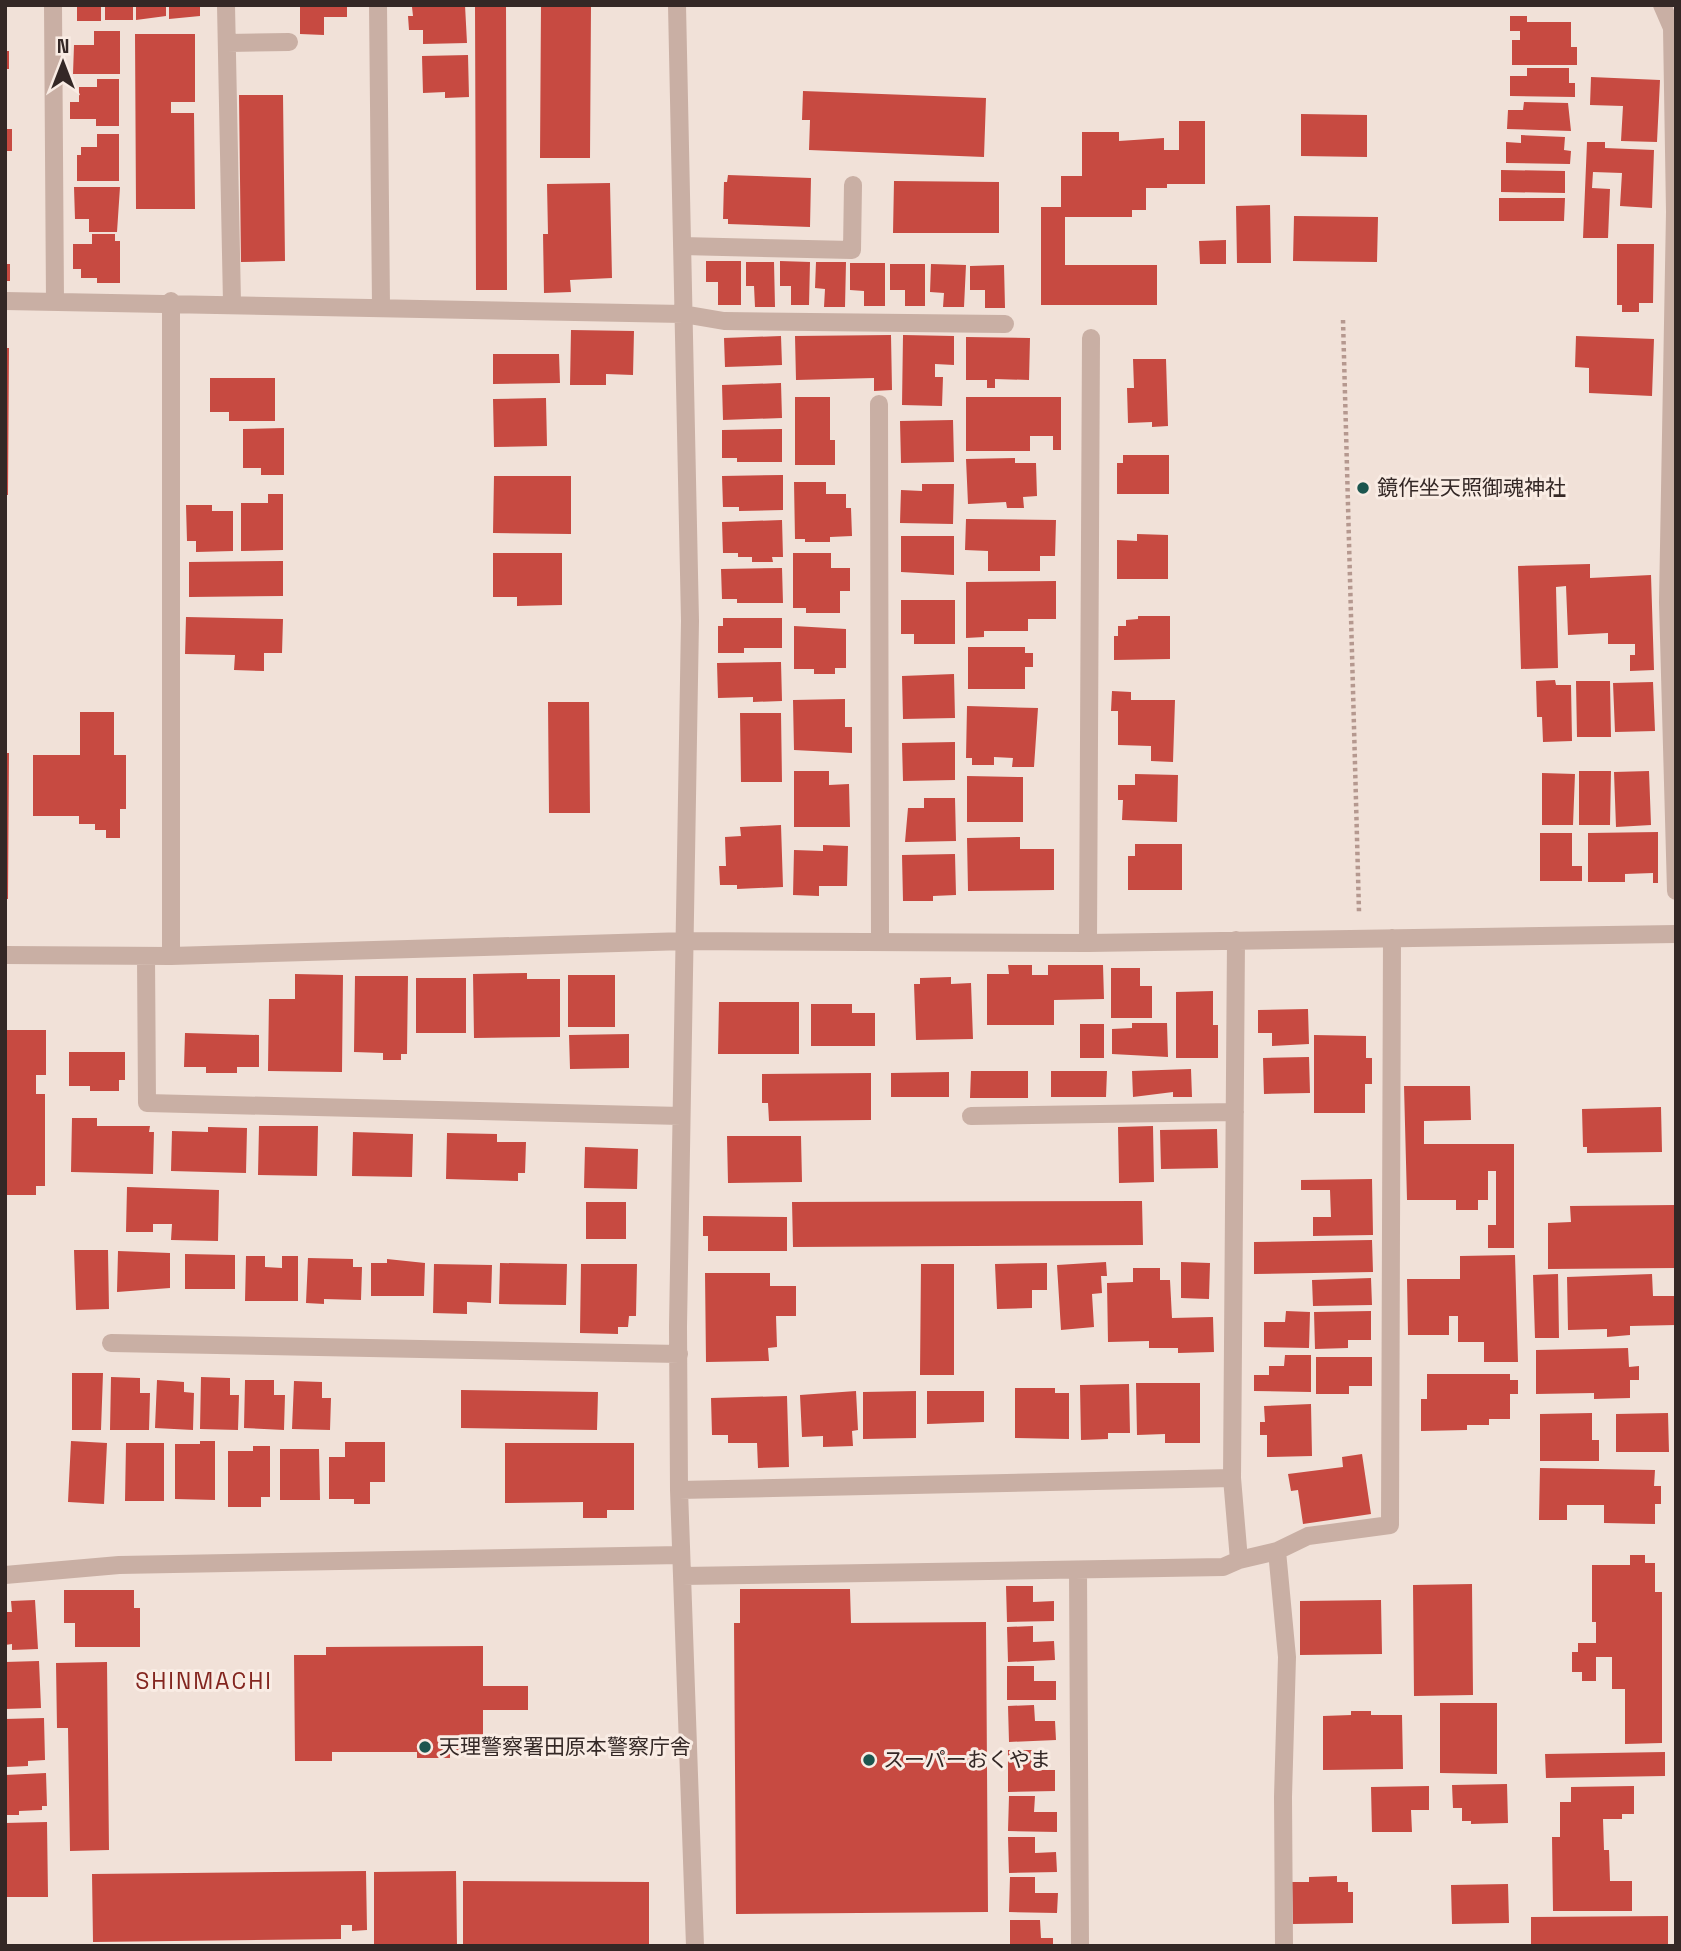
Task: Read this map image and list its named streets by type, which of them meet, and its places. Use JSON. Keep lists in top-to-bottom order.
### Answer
{
  "districts": ["SHINMACHI"],
  "places": ["鏡作坐天照御魂神社", "天理警察署田原本警察庁舎", "スーパーおくやま"],
  "north": "top"
}
